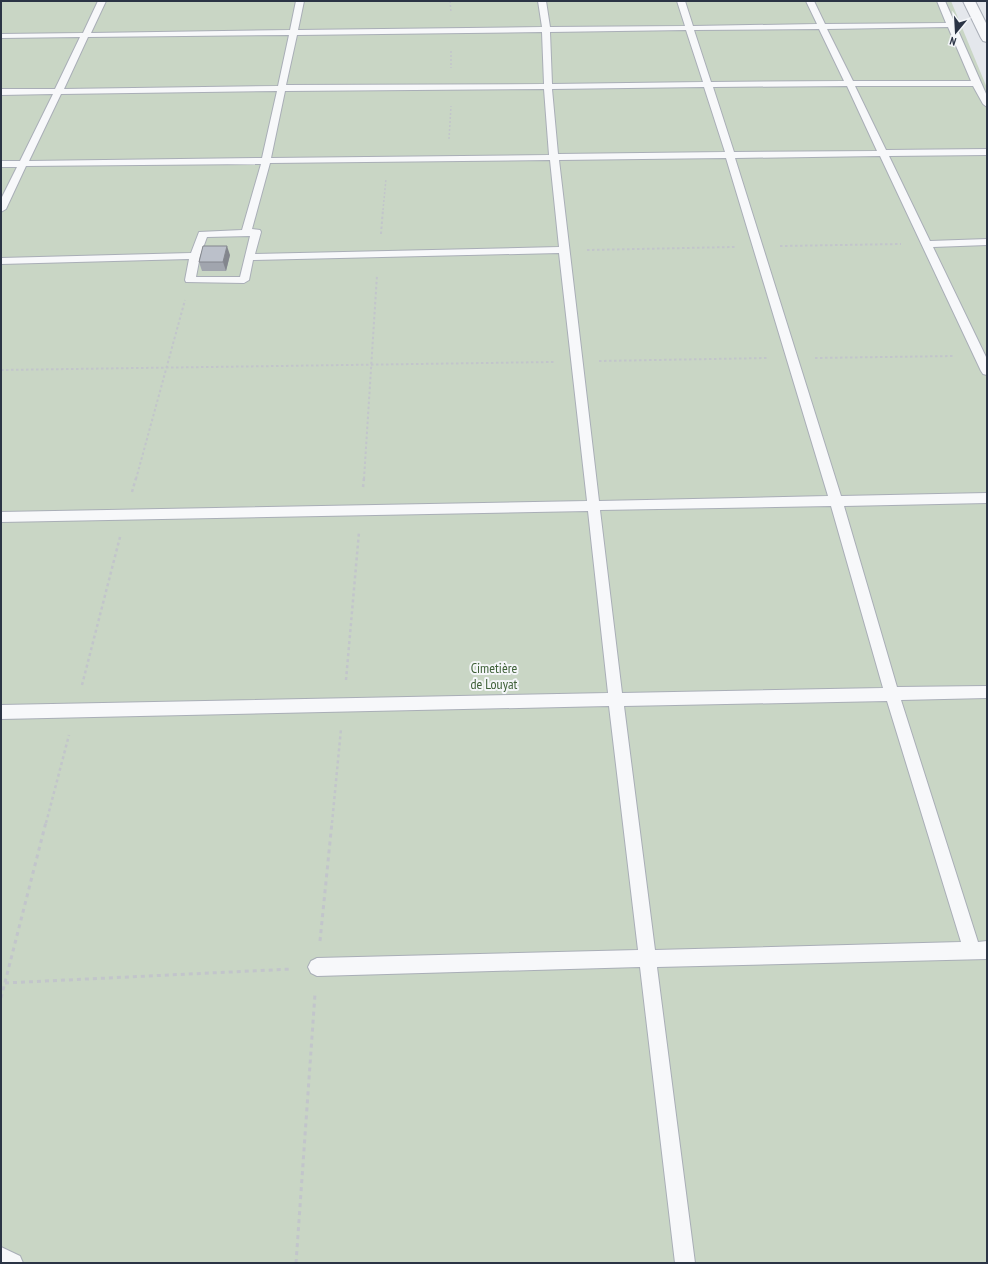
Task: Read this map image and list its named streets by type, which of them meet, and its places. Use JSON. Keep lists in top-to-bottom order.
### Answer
{
  "parks": ["Cimetière de Louyat"],
  "north": "bottom"
}
